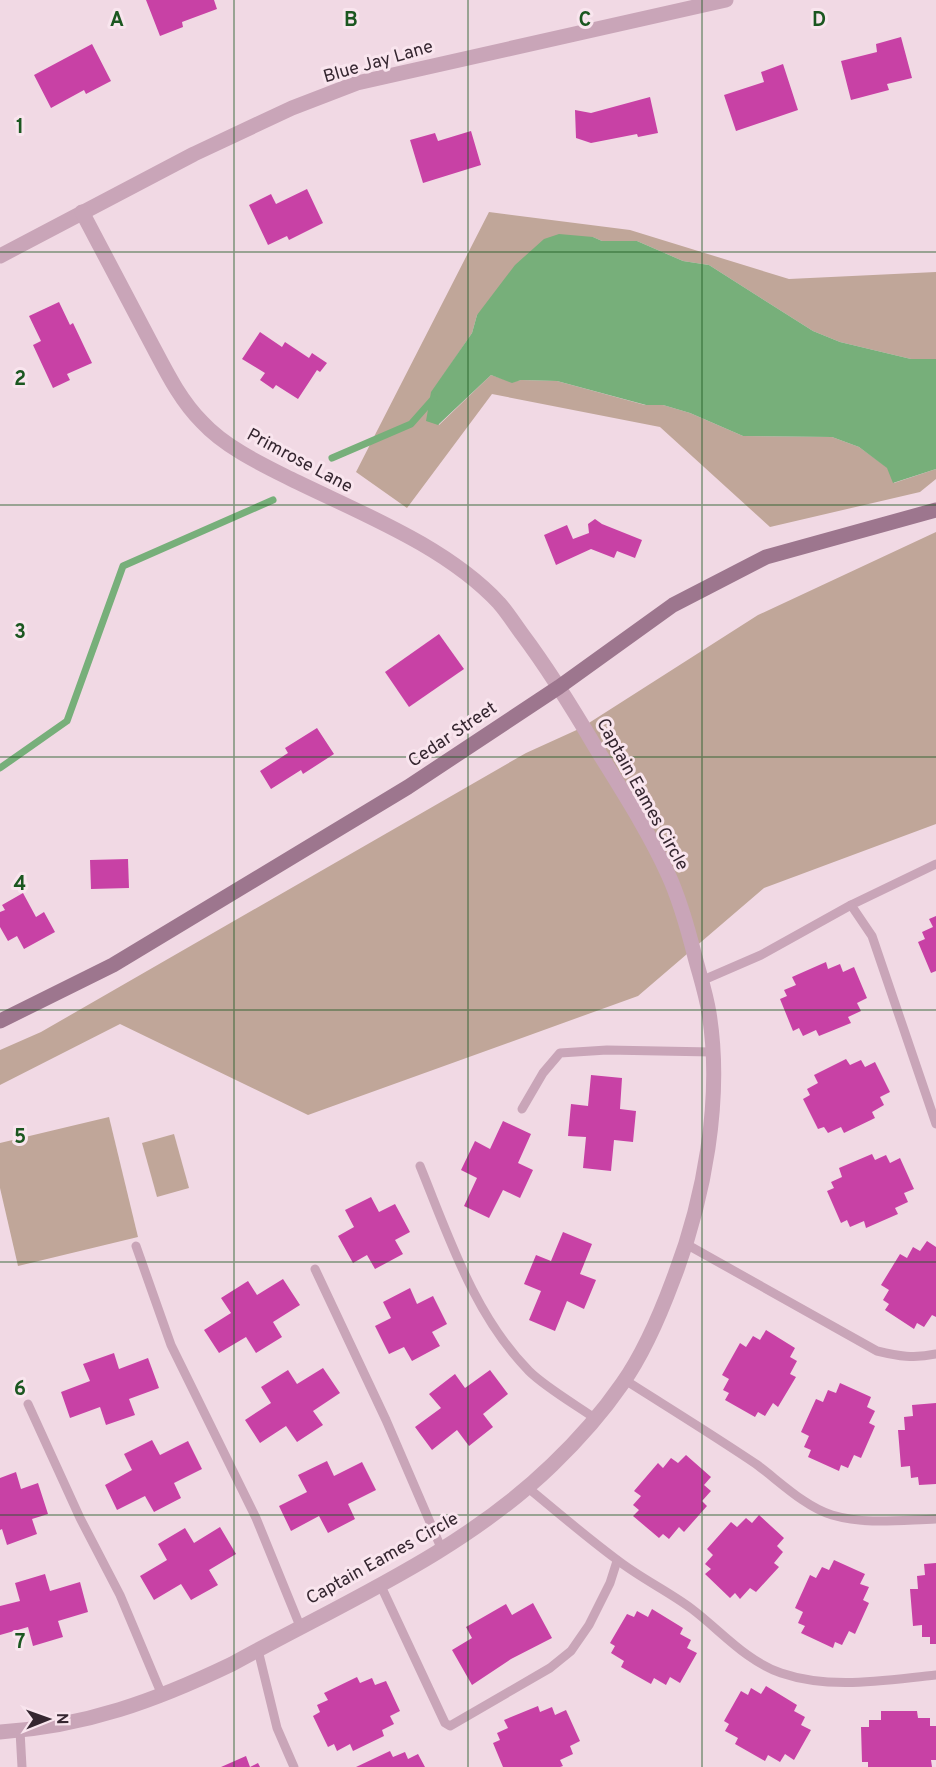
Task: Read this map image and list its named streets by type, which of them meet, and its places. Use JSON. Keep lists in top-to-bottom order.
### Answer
{
  "streets": {
    "street": [
      "Blue Jay Lane",
      "Primrose Lane",
      "Cedar Street",
      "Captain Eames Circle"
    ]
  },
  "crossings": [
    ["Blue Jay Lane", "Primrose Lane"],
    ["Primrose Lane", "Cedar Street"],
    ["Primrose Lane", "Captain Eames Circle"],
    ["Cedar Street", "Captain Eames Circle"]
  ],
  "north": "right",
  "grid": {
    "columns": [
      "A",
      "B",
      "C",
      "D"
    ],
    "rows": [
      "1",
      "2",
      "3",
      "4",
      "5",
      "6",
      "7"
    ]
  }
}
